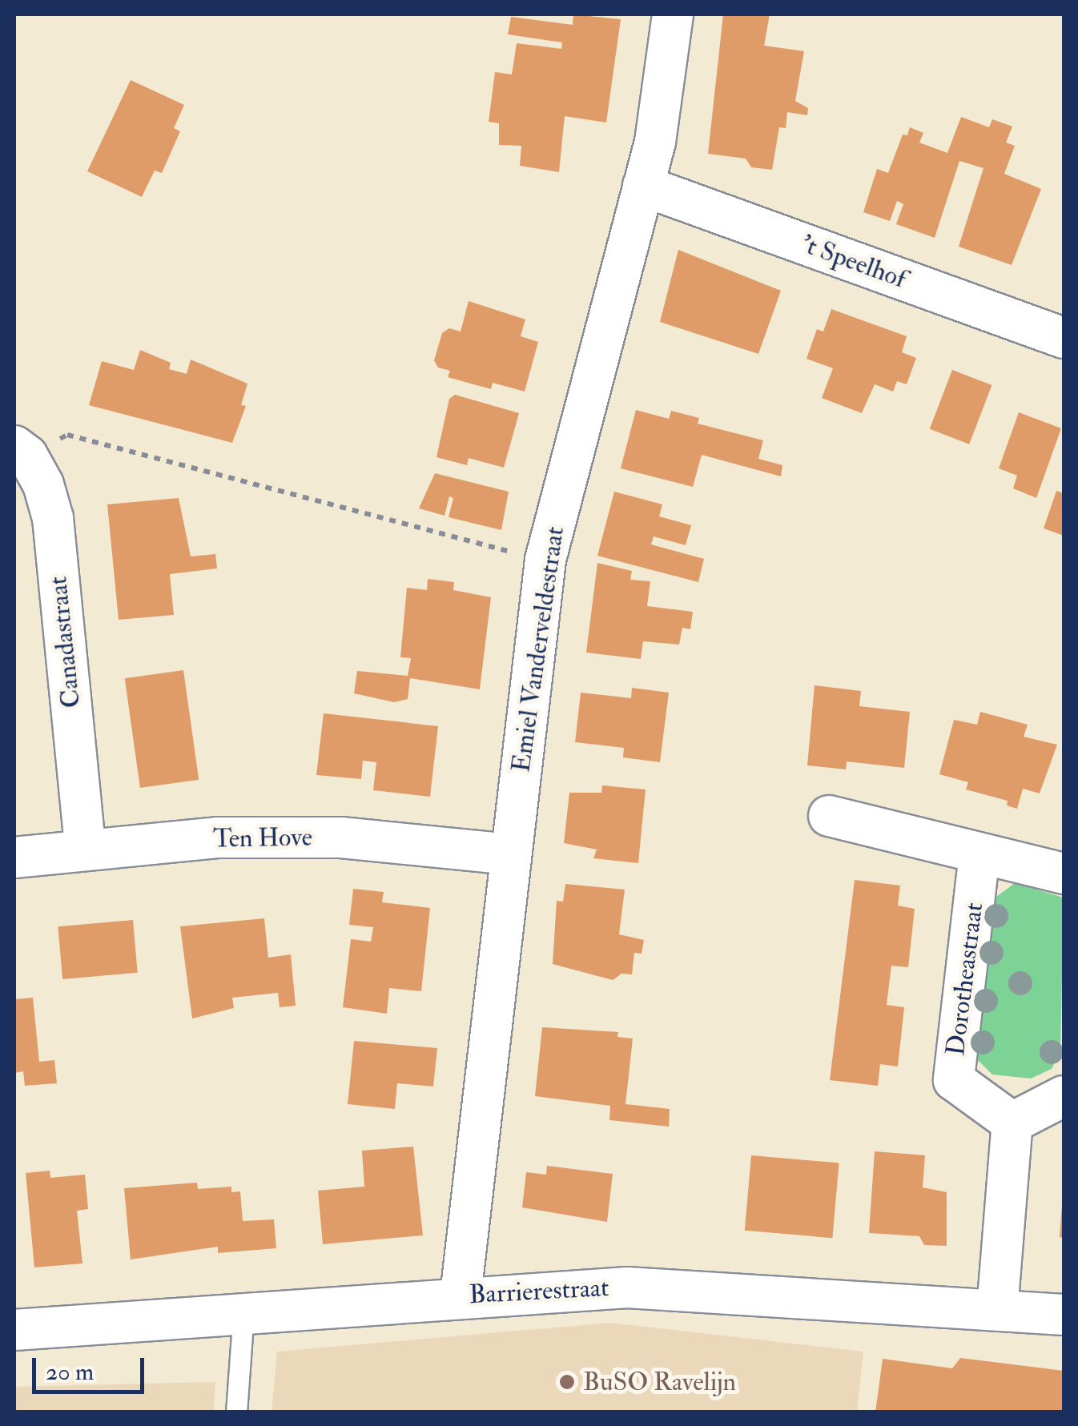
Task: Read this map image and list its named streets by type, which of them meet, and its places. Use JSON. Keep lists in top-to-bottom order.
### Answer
{
  "streets": {
    "street": [
      "'t Speelhof",
      "Canadastraat",
      "Emiel Vanderveldestraat",
      "Ten Hove",
      "Dorotheastraat",
      "Barrierestraat"
    ]
  },
  "crossings": [
    ["'t Speelhof", "Emiel Vanderveldestraat"],
    ["Canadastraat", "Ten Hove"],
    ["Emiel Vanderveldestraat", "Ten Hove"],
    ["Emiel Vanderveldestraat", "Barrierestraat"]
  ],
  "places": ["BuSO Ravelijn"],
  "scale_bar": "20 m"
}
